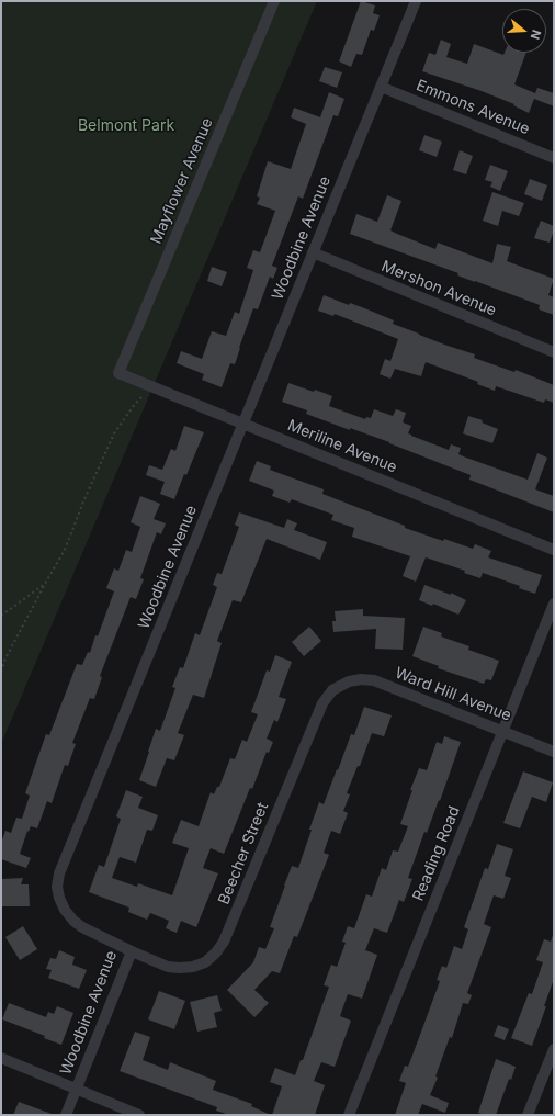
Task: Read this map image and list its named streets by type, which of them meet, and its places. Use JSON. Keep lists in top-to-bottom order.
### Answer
{
  "streets": {
    "street": [
      "Emmons Avenue",
      "Mayflower Avenue",
      "Woodbine Avenue",
      "Mershon Avenue",
      "Meriline Avenue",
      "Ward Hill Avenue",
      "Beecher Street",
      "Reading Road"
    ]
  },
  "crossings": [
    ["Emmons Avenue", "Woodbine Avenue"],
    ["Mayflower Avenue", "Meriline Avenue"],
    ["Woodbine Avenue", "Mershon Avenue"],
    ["Woodbine Avenue", "Meriline Avenue"],
    ["Woodbine Avenue", "Beecher Street"],
    ["Ward Hill Avenue", "Beecher Street"],
    ["Ward Hill Avenue", "Reading Road"]
  ],
  "parks": ["Belmont Park"],
  "north": "right"
}
